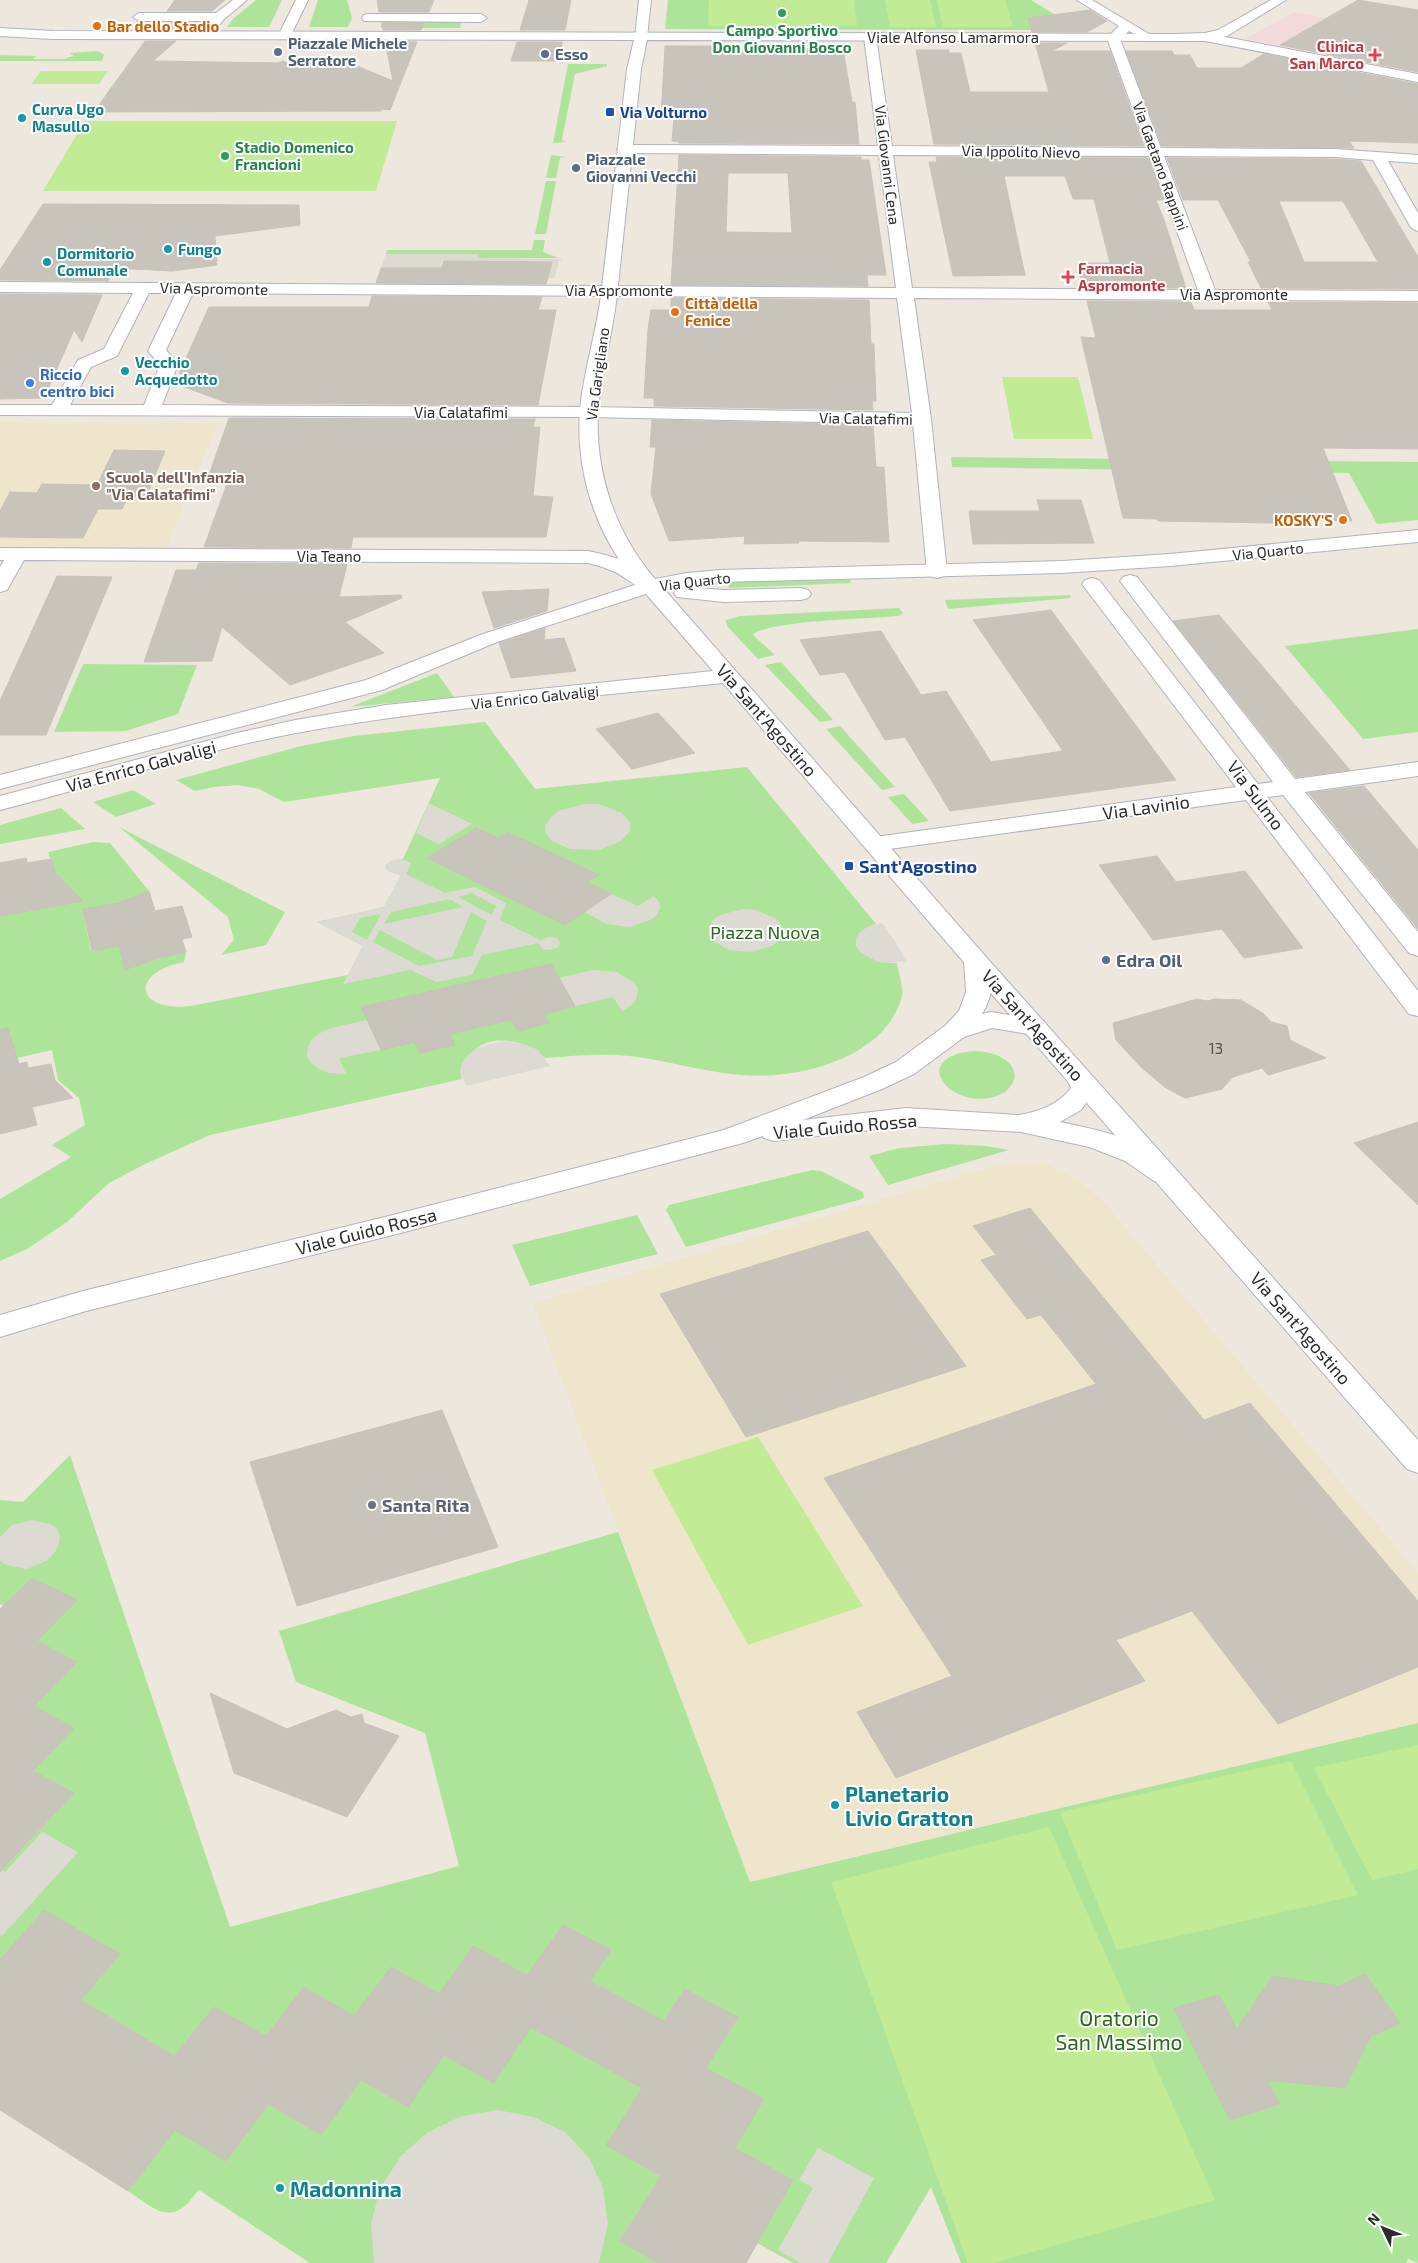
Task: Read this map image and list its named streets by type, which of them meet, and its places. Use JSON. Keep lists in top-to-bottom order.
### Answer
{
  "streets": {
    "street": [
      "Viale Alfonso Lamarmora",
      "Via Ippolito Nievo",
      "Via Giovanni Cena",
      "Via Gaetano Rappini",
      "Via Aspromonte",
      "Via Garigliano",
      "Via Calatafimi",
      "Via Quarto",
      "Via Teano",
      "Via Enrico Galvaligi",
      "Via Sant'Agostino",
      "Via Sulmo",
      "Via Lavinio",
      "Viale Guido Rossa"
    ]
  },
  "crossings": [
    ["Viale Alfonso Lamarmora", "Via Giovanni Cena"],
    ["Viale Alfonso Lamarmora", "Via Gaetano Rappini"],
    ["Via Ippolito Nievo", "Via Giovanni Cena"],
    ["Via Ippolito Nievo", "Via Gaetano Rappini"],
    ["Via Giovanni Cena", "Via Aspromonte"],
    ["Via Giovanni Cena", "Via Calatafimi"],
    ["Via Giovanni Cena", "Via Quarto"],
    ["Via Gaetano Rappini", "Via Aspromonte"],
    ["Via Aspromonte", "Via Garigliano"],
    ["Via Garigliano", "Via Calatafimi"],
    ["Via Garigliano", "Via Quarto"],
    ["Via Garigliano", "Via Teano"],
    ["Via Garigliano", "Via Enrico Galvaligi"],
    ["Via Garigliano", "Via Sant'Agostino"],
    ["Via Quarto", "Via Teano"],
    ["Via Quarto", "Via Enrico Galvaligi"],
    ["Via Quarto", "Via Sant'Agostino"],
    ["Via Quarto", "Via Sulmo"],
    ["Via Teano", "Via Enrico Galvaligi"],
    ["Via Teano", "Via Sant'Agostino"],
    ["Via Enrico Galvaligi", "Via Sant'Agostino"],
    ["Via Sant'Agostino", "Via Lavinio"],
    ["Via Sant'Agostino", "Viale Guido Rossa"],
    ["Via Sulmo", "Via Lavinio"]
  ],
  "parks": ["Piazza Nuova", "Oratorio San Massimo"],
  "places": {
    "other": [
      "Campo Sportivo Don Giovanni Bosco",
      "Bar dello Stadio",
      "Piazzale Michele Serratore",
      "Esso",
      "Curva Ugo Masullo",
      "Stadio Domenico Francioni",
      "Piazzale Giovanni Vecchi",
      "Fungo",
      "Dormitorio Comunale",
      "Città della Fenice",
      "Vecchio Acquedotto",
      "Riccio centro bici",
      "Scuola dell'Infanzia \"Via Calatafimi\"",
      "KOSKY'S",
      "Edra Oil",
      "Santa Rita",
      "Planetario Livio Gratton",
      "Madonnina"
    ],
    "health": ["Clinica San Marco", "Farmacia Aspromonte"],
    "transit": ["Via Volturno", "Sant'Agostino"]
  },
  "house_numbers": ["13"],
  "north": "top left"
}
